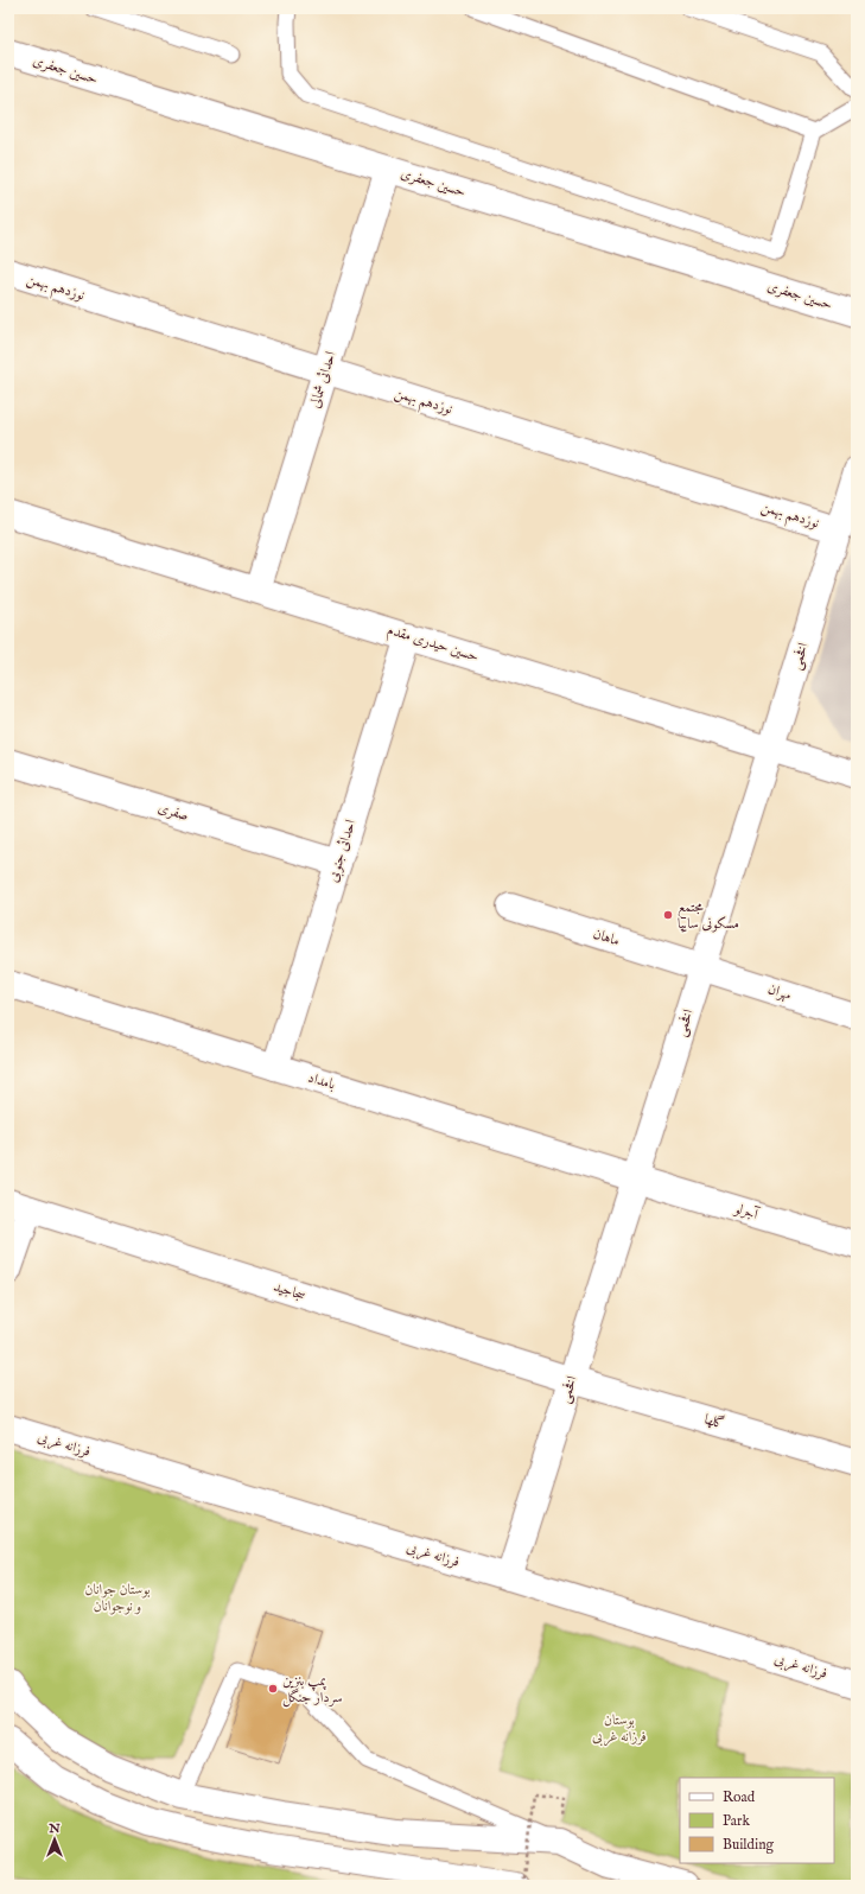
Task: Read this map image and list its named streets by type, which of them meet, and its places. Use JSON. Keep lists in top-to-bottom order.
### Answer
{
  "streets": {
    "main road": [
      "حسین جعفری",
      "نوزدهم بهمن",
      "احداثی شمالی",
      "حسین حیدری مقدم",
      "افخمی",
      "صفری",
      "احداثی جنوبی",
      "ماهان",
      "مهران",
      "بامداد",
      "آجرلو",
      "سجاجید",
      "گلها",
      "فرزانه غربی"
    ]
  },
  "crossings": [
    ["حسین جعفری", "احداثی شمالی"],
    ["نوزدهم بهمن", "احداثی شمالی"],
    ["نوزدهم بهمن", "افخمی"],
    ["احداثی شمالی", "حسین حیدری مقدم"],
    ["حسین حیدری مقدم", "افخمی"],
    ["حسین حیدری مقدم", "احداثی جنوبی"],
    ["افخمی", "ماهان"],
    ["افخمی", "مهران"],
    ["افخمی", "بامداد"],
    ["افخمی", "آجرلو"],
    ["افخمی", "سجاجید"],
    ["افخمی", "گلها"],
    ["افخمی", "فرزانه غربی"],
    ["صفری", "احداثی جنوبی"],
    ["احداثی جنوبی", "بامداد"],
    ["ماهان", "مهران"],
    ["بامداد", "آجرلو"],
    ["سجاجید", "گلها"]
  ],
  "parks": ["بوستان جوانان و نوجوانان", "بوستان فرزانه غربی"],
  "places": ["مجتمع مسکونی سایپا", "پمپ بنزین سردار جنگل"],
  "legend": ["Road", "Park", "Building"],
  "north": "top"
}
